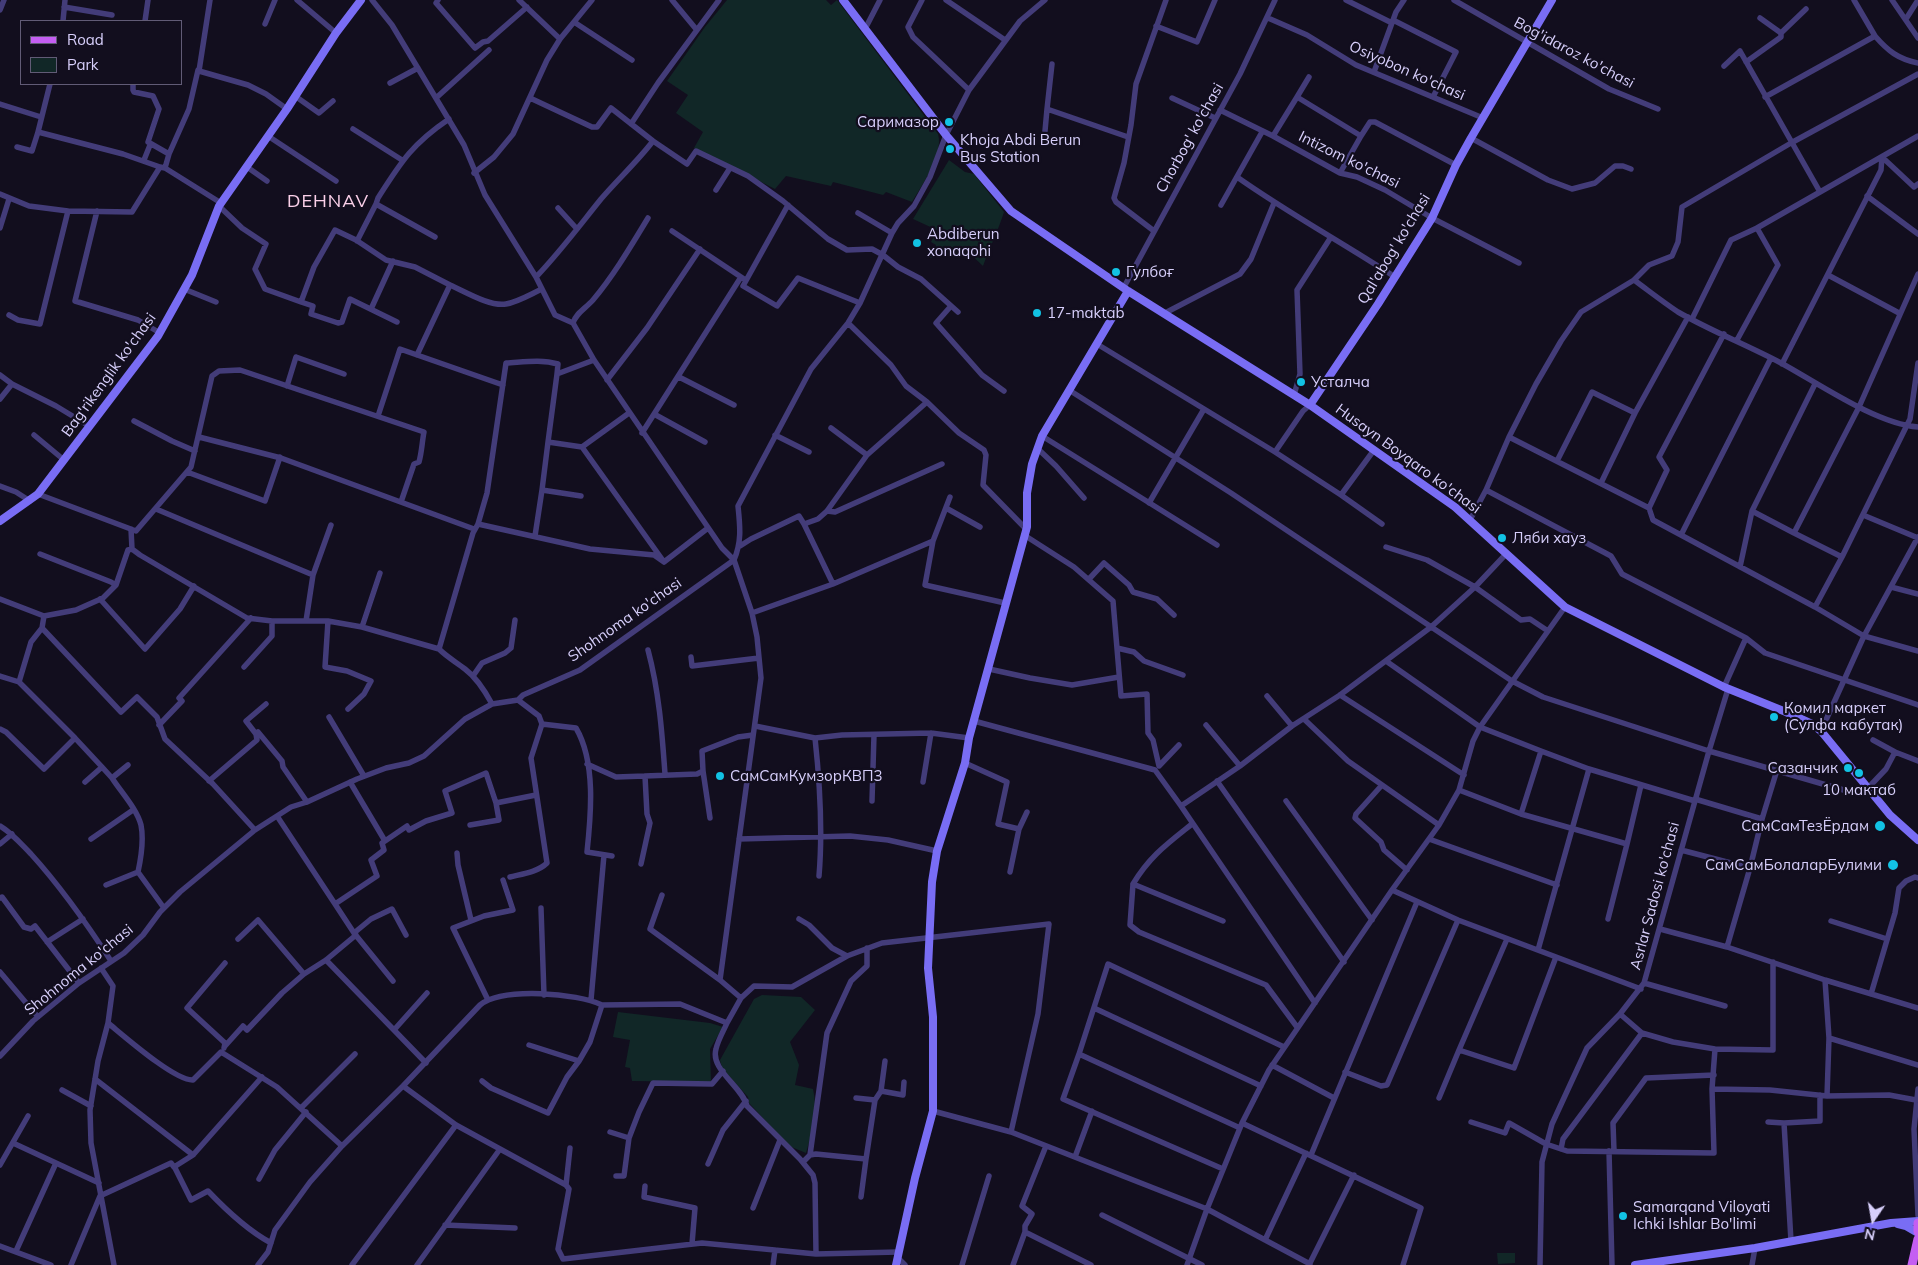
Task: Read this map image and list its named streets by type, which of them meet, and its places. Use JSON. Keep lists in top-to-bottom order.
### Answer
{
  "streets": {
    "main road": ["Qal'abog' ko'chasi", "Bag'rikenglik ko'chasi", "Husayn Boyqaro ko'chasi"],
    "street": [
      "Bog'idaroz ko'chasi",
      "Osiyobon ko'chasi",
      "Сhorbog' ko'chasi",
      "Intizom ko'chasi",
      "Shohnoma ko'chasi",
      "Asrlar Sadosi ko'chasi"
    ]
  },
  "crossings": [
    ["Bog'idaroz ko'chasi", "Qal'abog' ko'chasi"],
    ["Osiyobon ko'chasi", "Сhorbog' ko'chasi"],
    ["Osiyobon ko'chasi", "Qal'abog' ko'chasi"],
    ["Сhorbog' ko'chasi", "Intizom ko'chasi"],
    ["Сhorbog' ko'chasi", "Husayn Boyqaro ko'chasi"],
    ["Intizom ko'chasi", "Qal'abog' ko'chasi"],
    ["Qal'abog' ko'chasi", "Husayn Boyqaro ko'chasi"],
    ["Husayn Boyqaro ko'chasi", "Asrlar Sadosi ko'chasi"]
  ],
  "districts": ["DEHNAV"],
  "places": [
    "Саримазор",
    "Khoja Abdi Berun Bus Station",
    "Abdiberun xonaqohi",
    "Гулбоғ",
    "17-maktab",
    "Усталча",
    "Ляби хауз",
    "Комил маркет (Сулфа кабутак)",
    "Сазанчик",
    "10 мактаб",
    "СамСамКумзорКВП3",
    "СамСамТезЁрдам",
    "СамСамБолаларБулими",
    "Samarqand Viloyati Ichki Ishlar Bo'limi"
  ],
  "legend": ["Road", "Park"],
  "north": "bottom"
}
